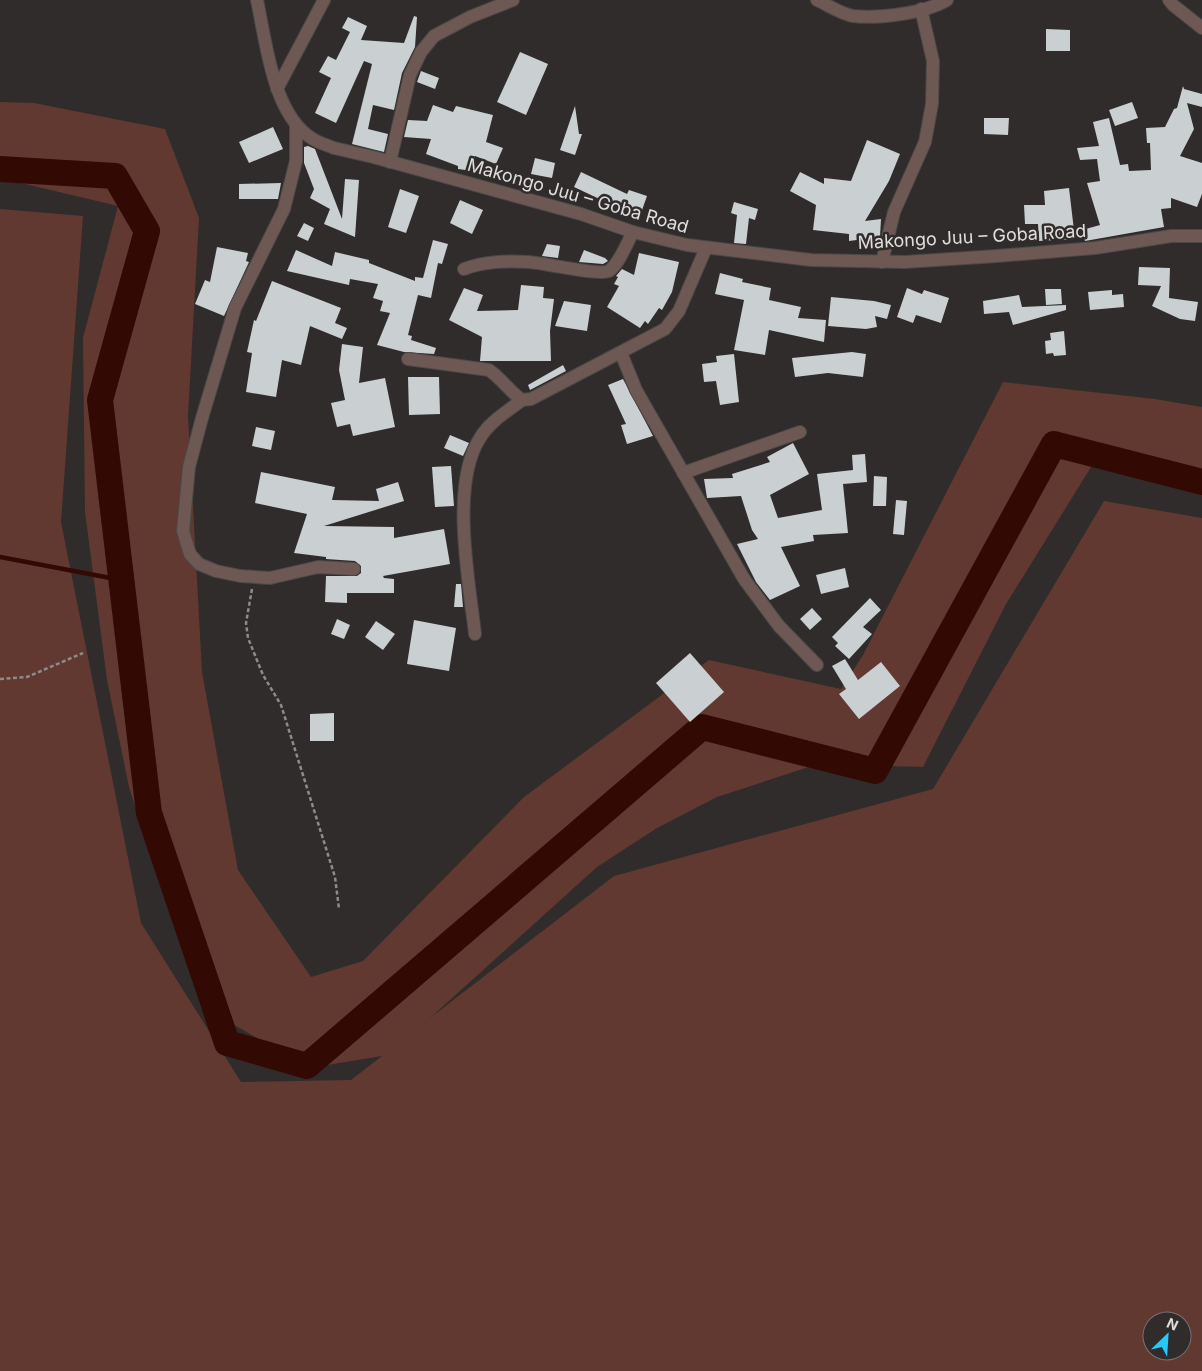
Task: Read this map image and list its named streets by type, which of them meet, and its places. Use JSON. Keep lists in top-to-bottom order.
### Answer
{
  "streets": {
    "street": ["Makongo Juu – Goba Road"]
  },
  "north": "top right"
}
